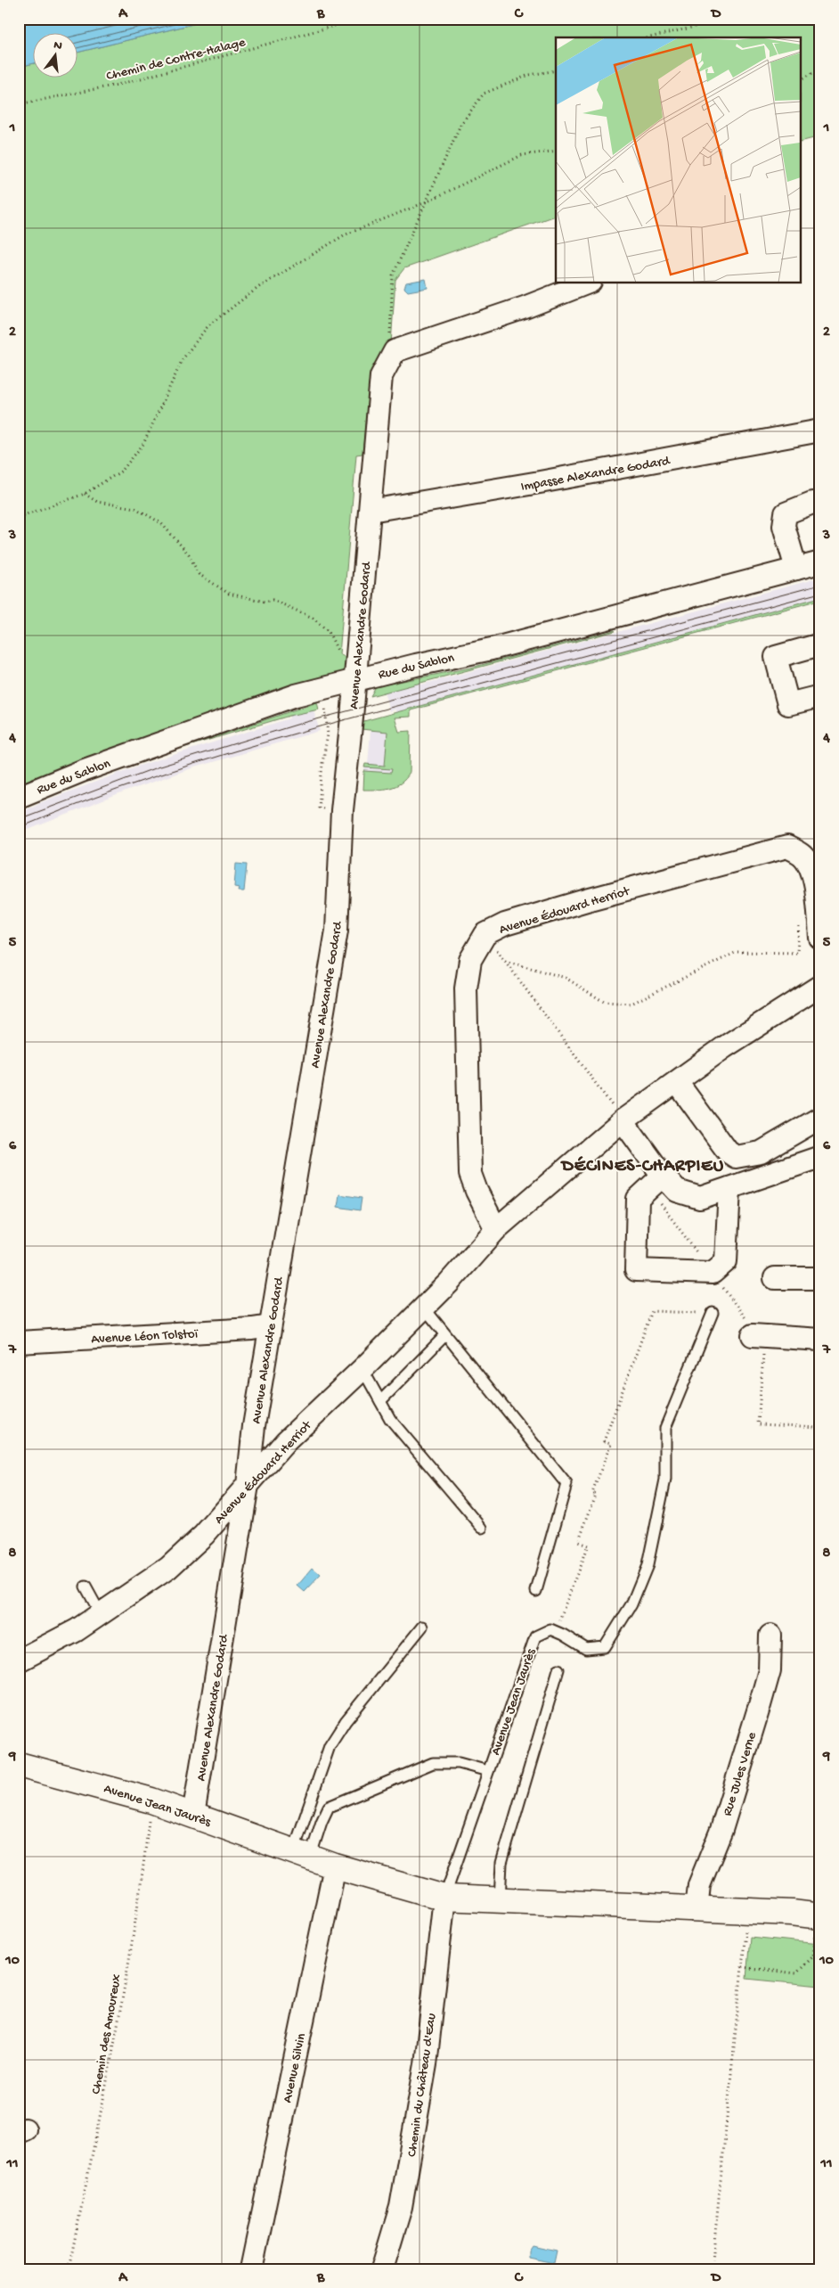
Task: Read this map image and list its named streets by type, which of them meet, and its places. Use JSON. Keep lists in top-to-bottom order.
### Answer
{
  "streets": {
    "main road": ["Avenue Jean Jaurès"],
    "street": [
      "Impasse Alexandre Godard",
      "Avenue Alexandre Godard",
      "Rue du Sablon",
      "Avenue Édouard Herriot",
      "Avenue Léon Tolstoï",
      "Rue Jules Verne",
      "Avenue Silvin",
      "Chemin du Château d'Eau"
    ],
    "path": ["Chemin de Contre-Halage", "Chemin des Amoureux"]
  },
  "crossings": [
    ["Impasse Alexandre Godard", "Avenue Alexandre Godard"],
    ["Avenue Alexandre Godard", "Rue du Sablon"],
    ["Avenue Alexandre Godard", "Avenue Édouard Herriot"],
    ["Avenue Alexandre Godard", "Avenue Léon Tolstoï"],
    ["Avenue Alexandre Godard", "Avenue Jean Jaurès"],
    ["Avenue Jean Jaurès", "Rue Jules Verne"],
    ["Avenue Jean Jaurès", "Chemin des Amoureux"],
    ["Avenue Jean Jaurès", "Avenue Silvin"],
    ["Avenue Jean Jaurès", "Chemin du Château d'Eau"]
  ],
  "districts": ["DÉCINES-CHARPIEU"],
  "north": "top",
  "grid": {
    "columns": [
      "A",
      "B",
      "C",
      "D"
    ],
    "rows": [
      "1",
      "2",
      "3",
      "4",
      "5",
      "6",
      "7",
      "8",
      "9",
      "10",
      "11"
    ]
  }
}
